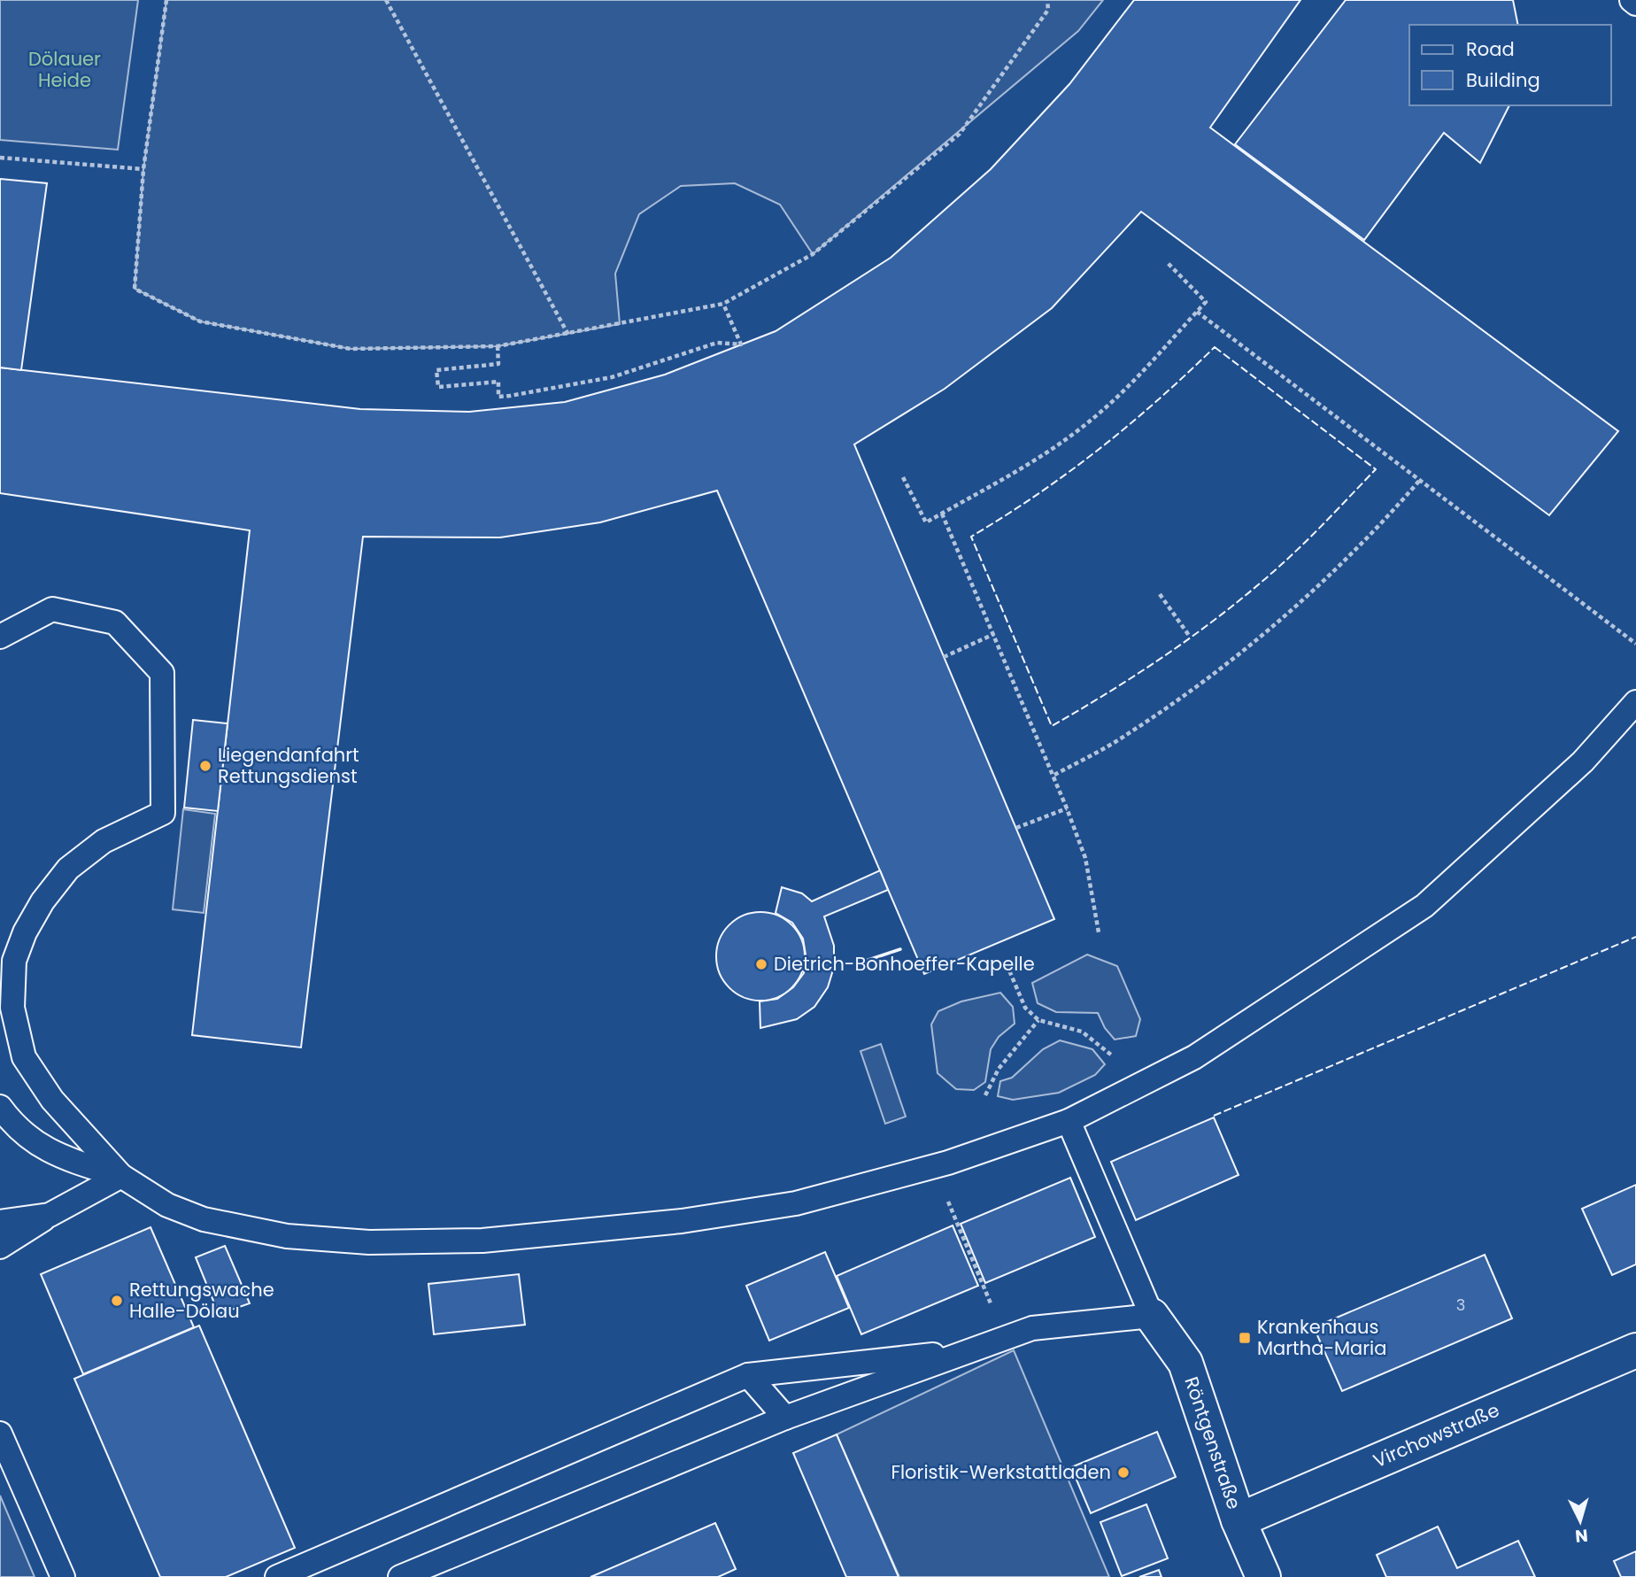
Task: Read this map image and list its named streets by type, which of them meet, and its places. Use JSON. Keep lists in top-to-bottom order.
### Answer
{
  "streets": {
    "street": ["Virchowstraße", "Röntgenstraße"]
  },
  "crossings": [
    ["Virchowstraße", "Röntgenstraße"]
  ],
  "parks": ["Dölauer Heide"],
  "places": {
    "other": [
      "Liegendanfahrt Rettungsdienst",
      "Dietrich-Bonhoeffer-Kapelle",
      "Rettungswache Halle-Dölau",
      "Floristik-Werkstattladen"
    ],
    "transit": ["Krankenhaus Martha-Maria"]
  },
  "house_numbers": ["3"],
  "legend": ["Road", "Building"],
  "north": "bottom"
}
